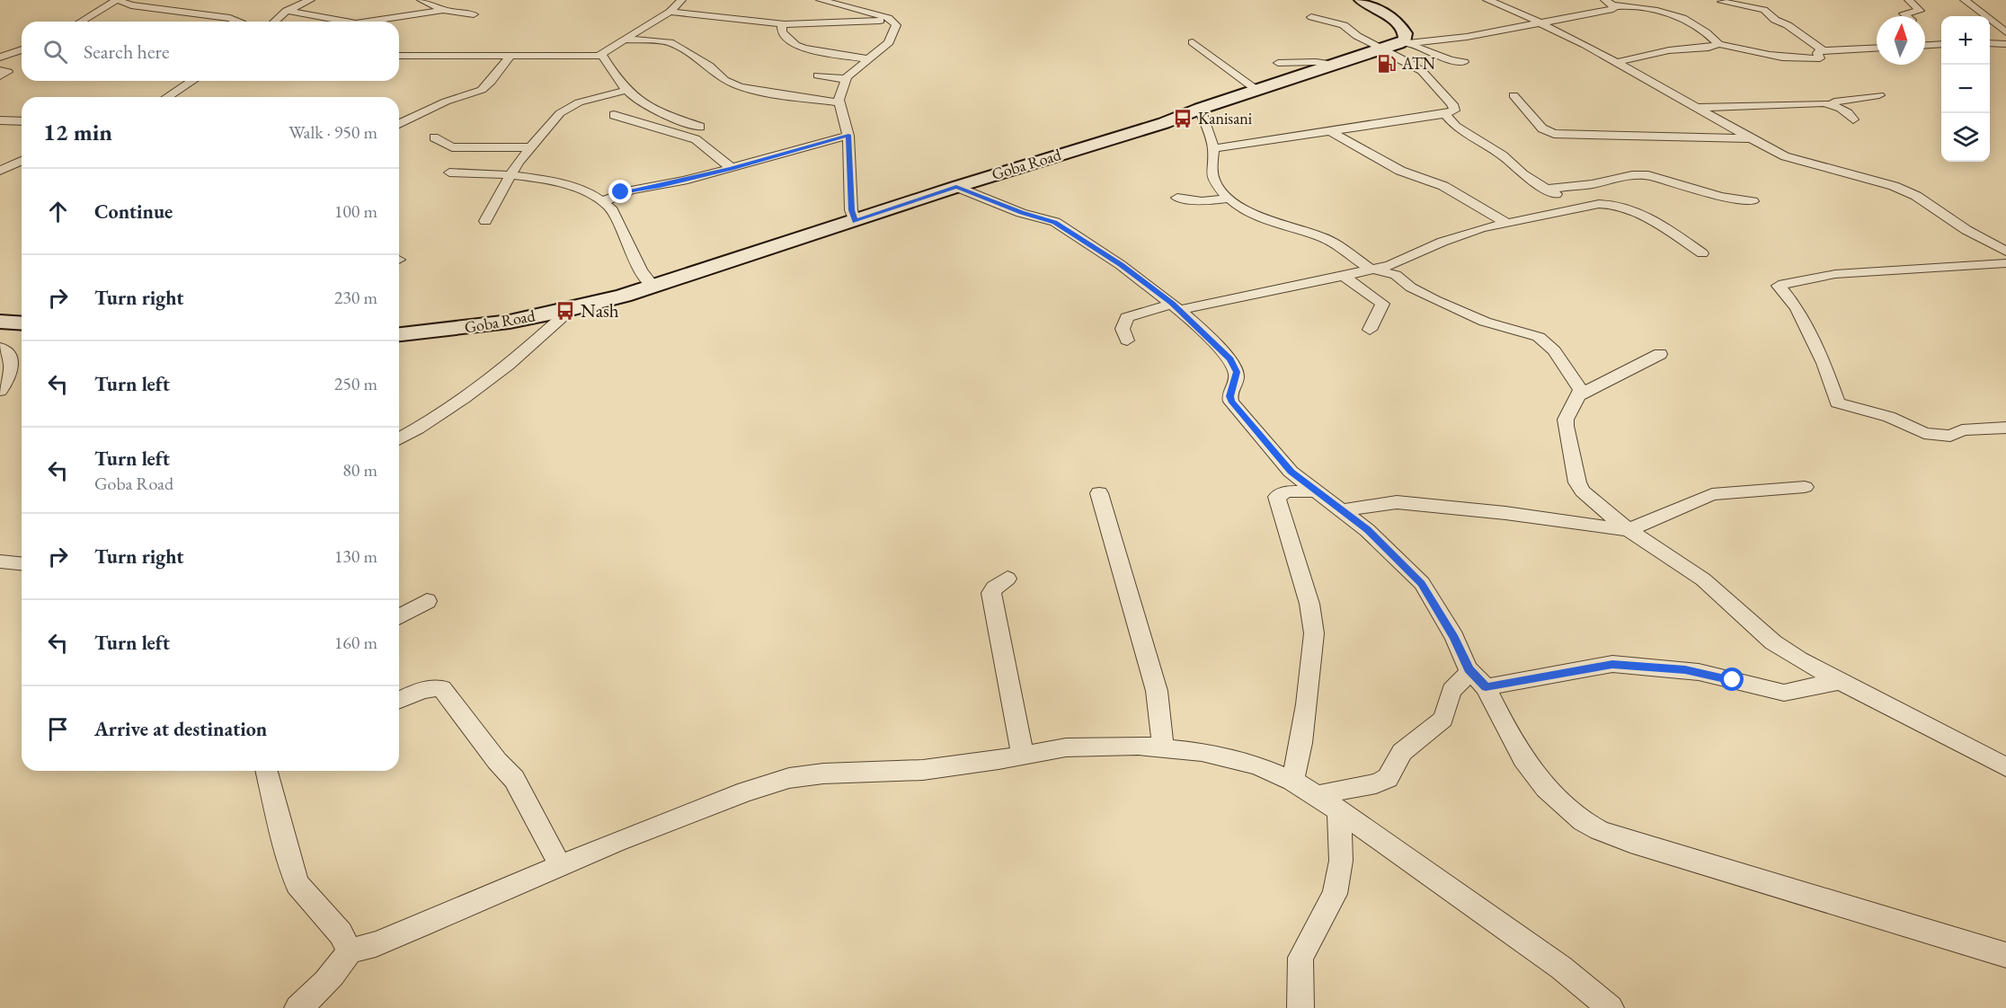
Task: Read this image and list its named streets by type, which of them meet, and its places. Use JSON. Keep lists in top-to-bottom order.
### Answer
{
  "streets": {
    "main road": ["Goba Road"]
  },
  "places": {
    "fuel station": ["ATN"],
    "bus stop": ["Kanisani", "Nash"]
  },
  "north": "top",
  "page": {
    "map_buttons": ["+", "−"],
    "search": "Search here",
    "heading": ["12 min", "Walk · 950 m"],
    "list": [
      ["Continue", "100 m"],
      ["Turn right", "230 m"],
      ["Turn left", "250 m"],
      ["Turn left", "Goba Road", "80 m"],
      ["Turn right", "130 m"],
      ["Turn left", "160 m"],
      "Arrive at destination"
    ]
  }
}
